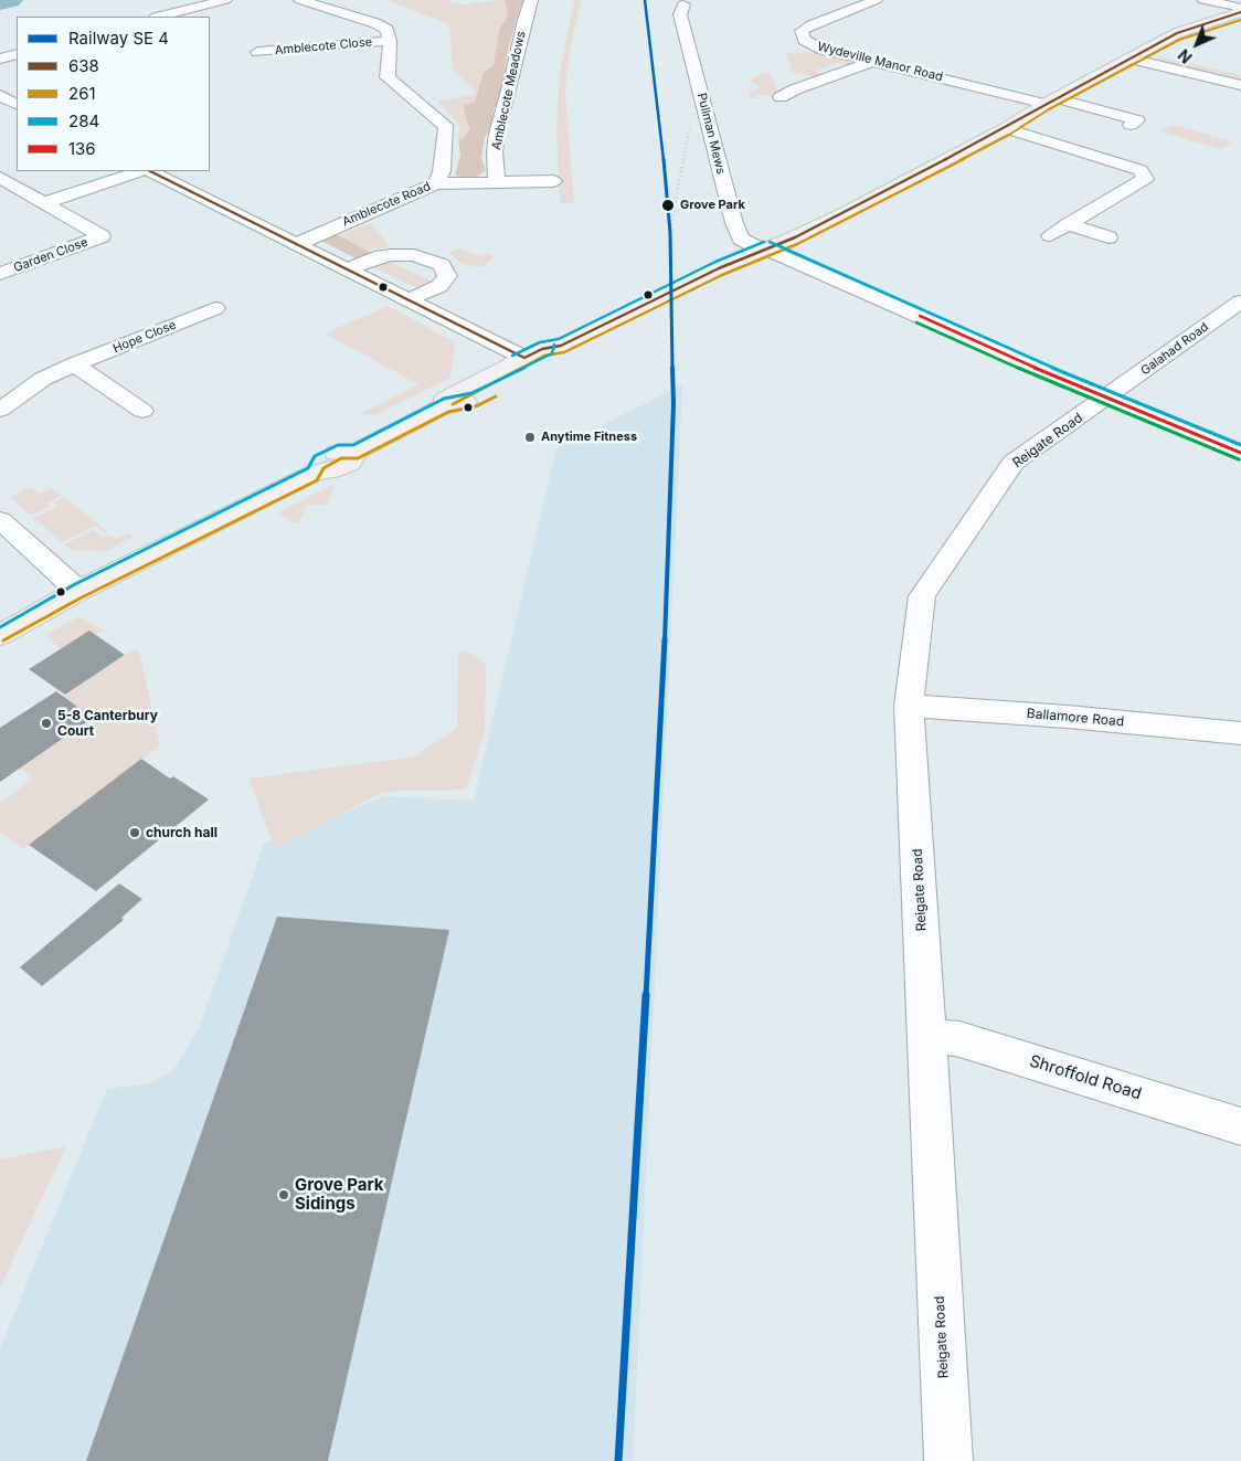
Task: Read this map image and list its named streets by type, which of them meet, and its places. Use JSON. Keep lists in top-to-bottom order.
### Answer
{
  "streets": {
    "street": [
      "Amblecote Close",
      "Wydeville Manor Road",
      "Amblecote Meadows",
      "Pullman Mews",
      "Amblecote Road",
      "Garden Close",
      "Hope Close",
      "Galahad Road",
      "Reigate Road",
      "Ballamore Road",
      "Shroffold Road"
    ]
  },
  "crossings": [
    ["Amblecote Close", "Amblecote Road"],
    ["Pullman Mews", "Galahad Road"],
    ["Pullman Mews", "Reigate Road"],
    ["Galahad Road", "Reigate Road"],
    ["Reigate Road", "Ballamore Road"],
    ["Reigate Road", "Shroffold Road"]
  ],
  "places": [
    "Grove Park",
    "Anytime Fitness",
    "5-8 Canterbury Court",
    "church hall",
    "Grove Park Sidings"
  ],
  "lines": [
    "transit line 638",
    "transit line 261",
    "transit line 284",
    "transit line 136"
  ],
  "legend": [
    "Railway SE 4",
    "638",
    "261",
    "284",
    "136"
  ],
  "north": "bottom left"
}
